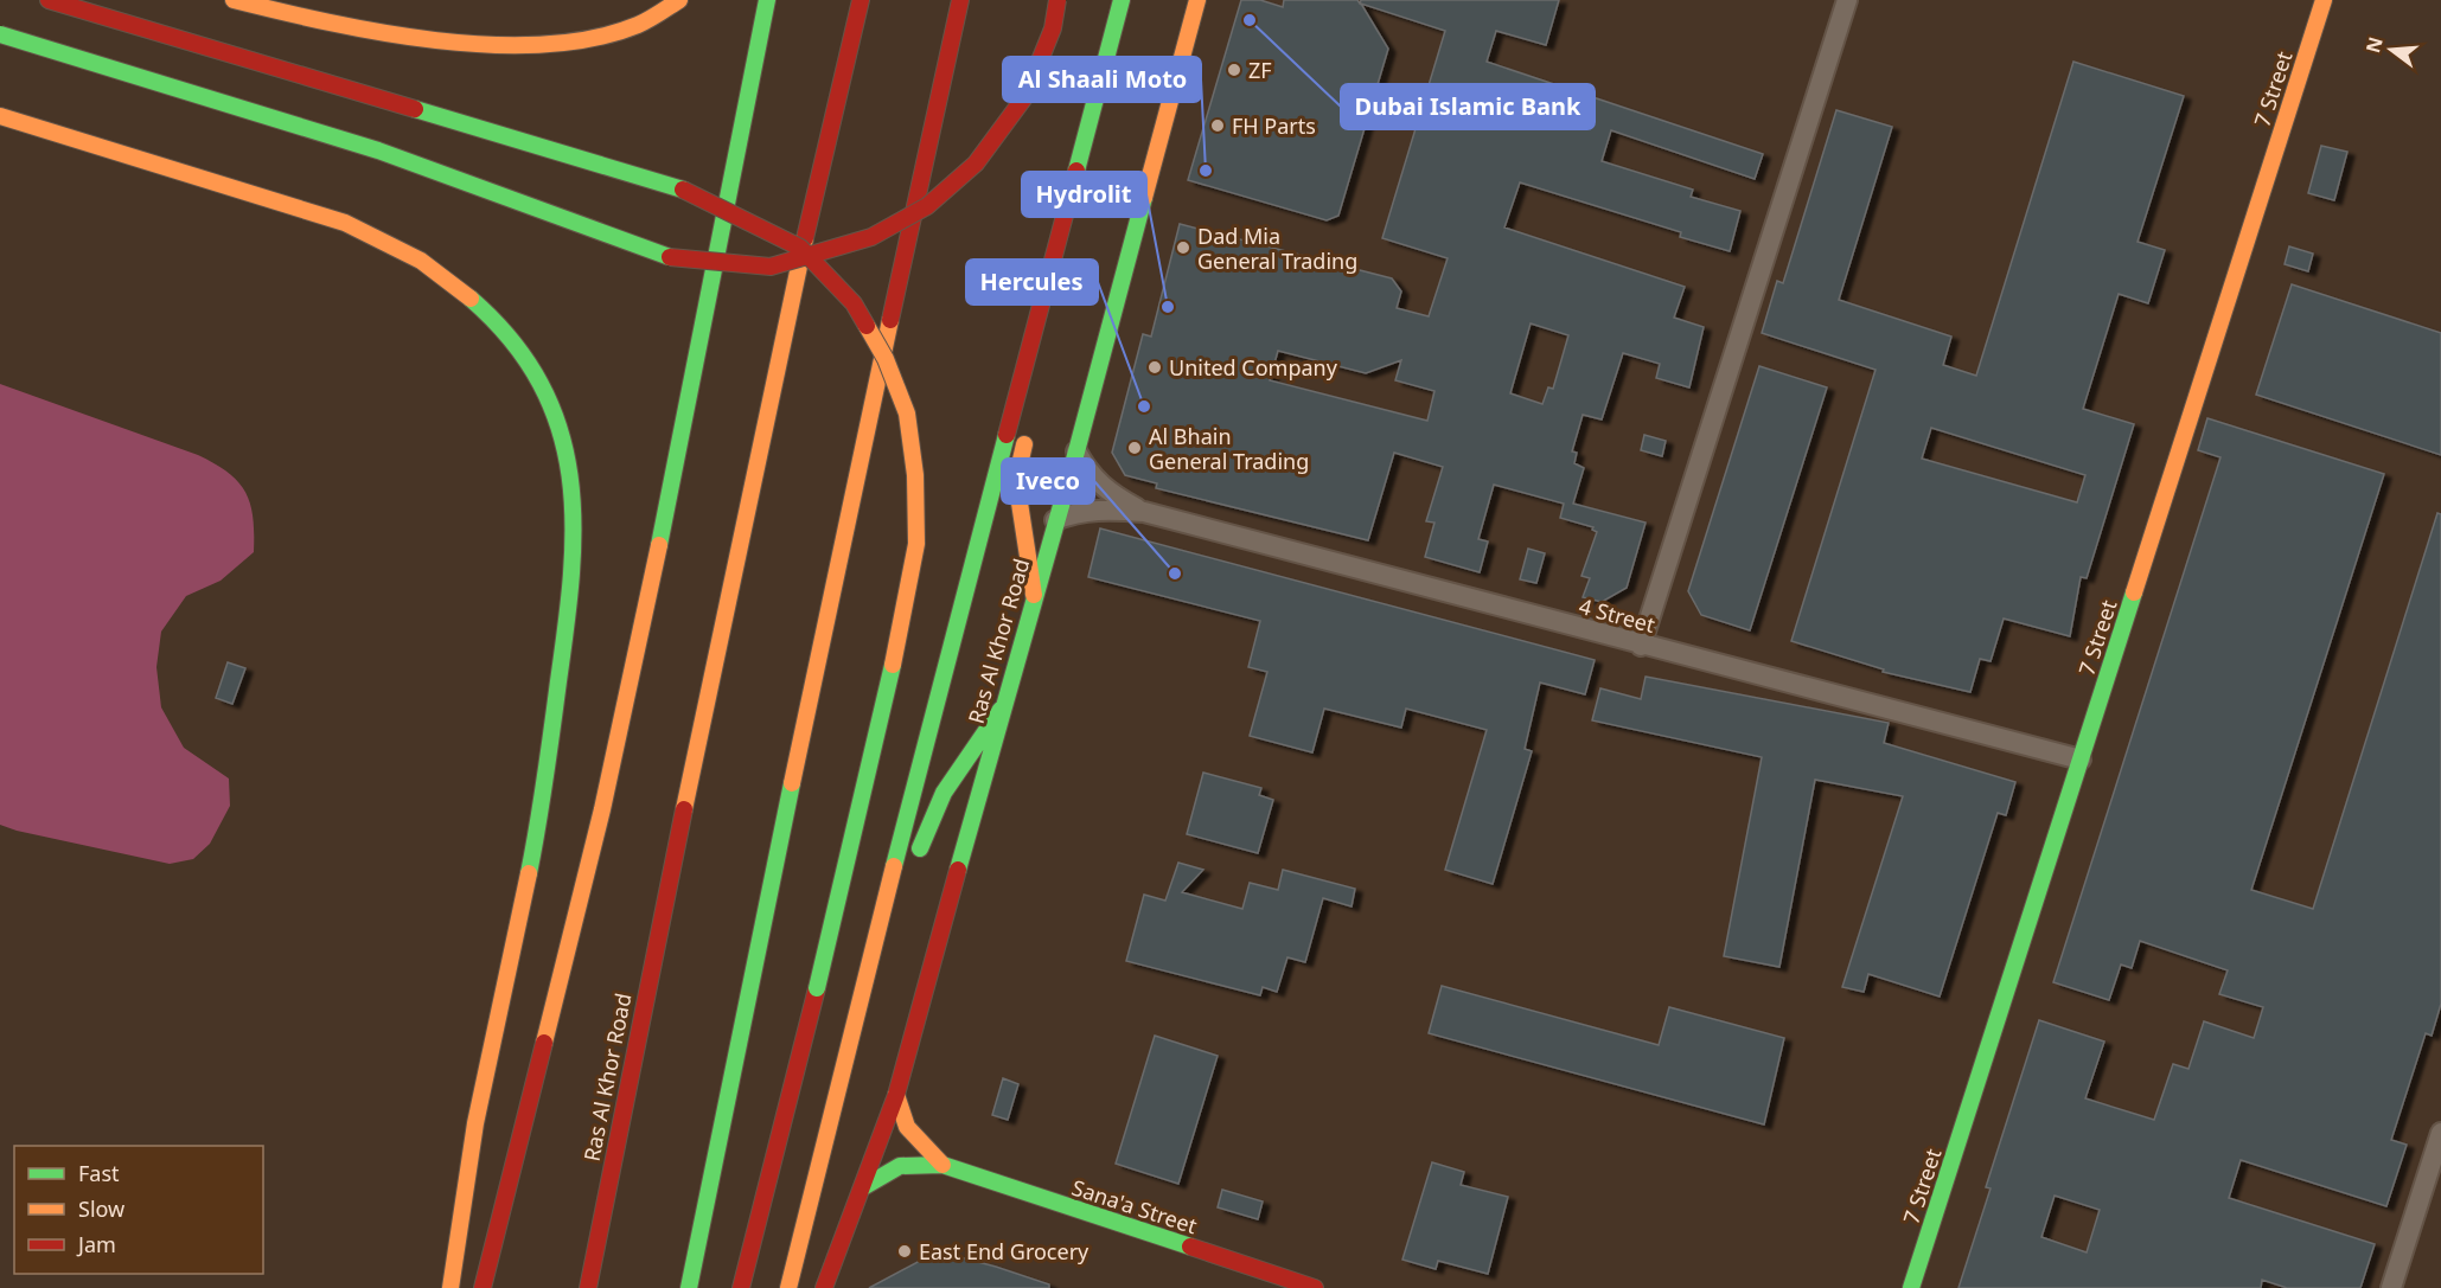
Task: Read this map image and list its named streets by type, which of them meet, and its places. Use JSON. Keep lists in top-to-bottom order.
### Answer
{
  "streets": {
    "main road": ["7 Street", "Ras Al Khor Road", "Sana'a Street"],
    "street": ["4 Street"]
  },
  "crossings": [
    ["7 Street", "4 Street"],
    ["4 Street", "Ras Al Khor Road"],
    ["Ras Al Khor Road", "Sana'a Street"]
  ],
  "places": [
    "Dubai Islamic Bank",
    "ZF",
    "FH Parts",
    "Al Shaali Moto",
    "Dad Mia General Trading",
    "Hydrolit",
    "United Company",
    "Hercules",
    "Al Bhain General Trading",
    "Iveco",
    "East End Grocery"
  ],
  "legend": ["Fast", "Slow", "Jam"],
  "north": "left"
}
